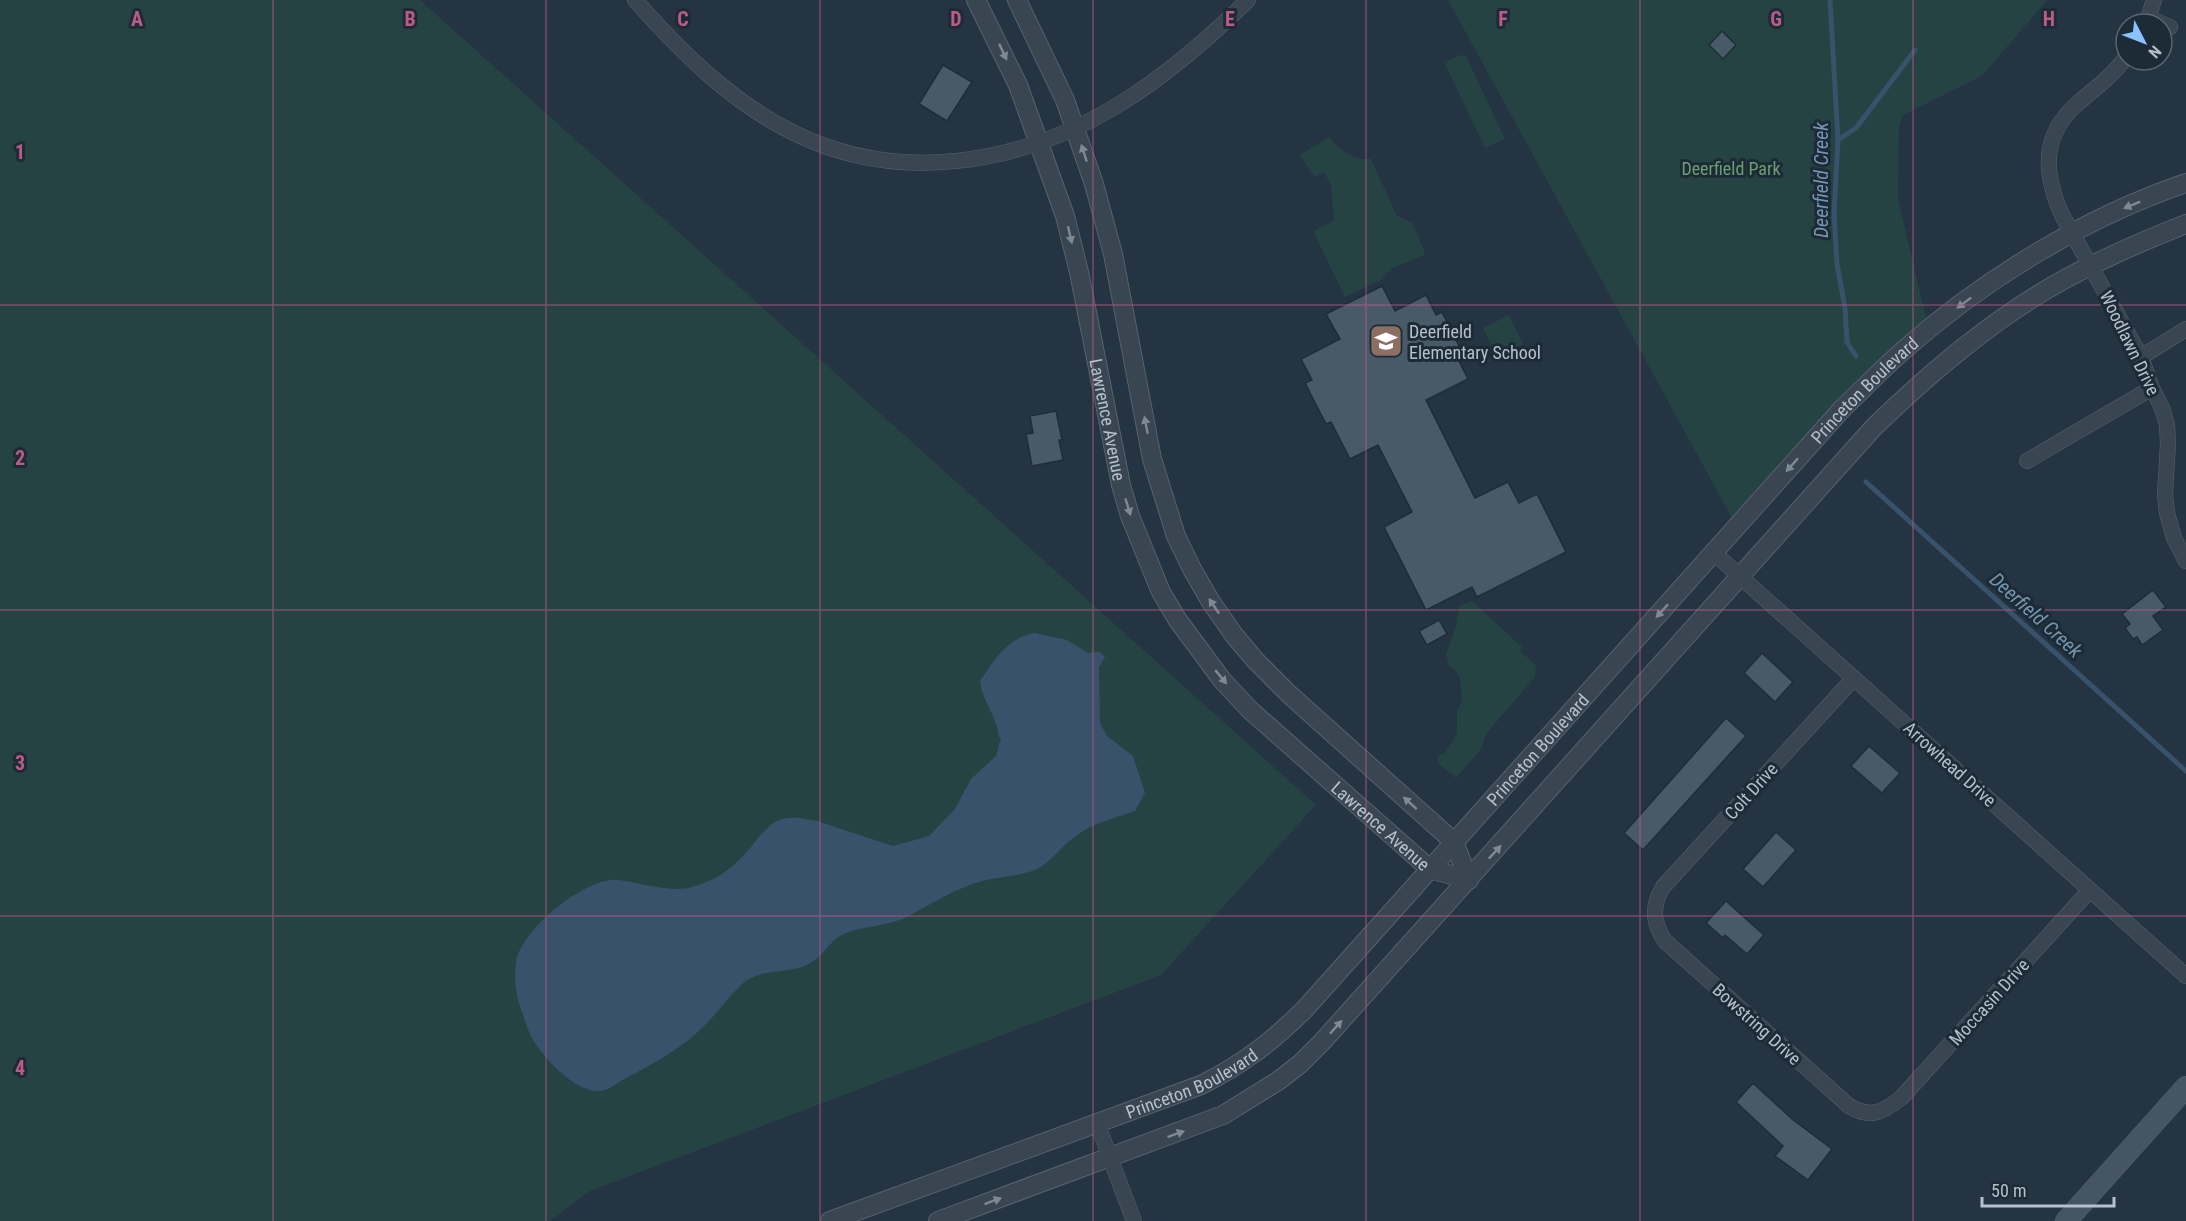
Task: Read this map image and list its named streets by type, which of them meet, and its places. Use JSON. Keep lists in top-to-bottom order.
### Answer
{
  "streets": {
    "street": [
      "Woodlawn Drive",
      "Princeton Boulevard",
      "Lawrence Avenue",
      "Arrowhead Drive",
      "Colt Drive",
      "Moccasin Drive",
      "Bowstring Drive"
    ]
  },
  "crossings": [
    ["Woodlawn Drive", "Princeton Boulevard"],
    ["Princeton Boulevard", "Lawrence Avenue"],
    ["Princeton Boulevard", "Arrowhead Drive"],
    ["Arrowhead Drive", "Colt Drive"],
    ["Arrowhead Drive", "Moccasin Drive"],
    ["Colt Drive", "Bowstring Drive"],
    ["Moccasin Drive", "Bowstring Drive"]
  ],
  "water": ["Deerfield Creek"],
  "parks": ["Deerfield Park"],
  "places": {
    "school or university": ["Deerfield Elementary School"]
  },
  "scale_bar": "50 m",
  "north": "bottom right",
  "grid": {
    "columns": [
      "A",
      "B",
      "C",
      "D",
      "E",
      "F",
      "G",
      "H"
    ],
    "rows": [
      "1",
      "2",
      "3",
      "4"
    ]
  }
}
